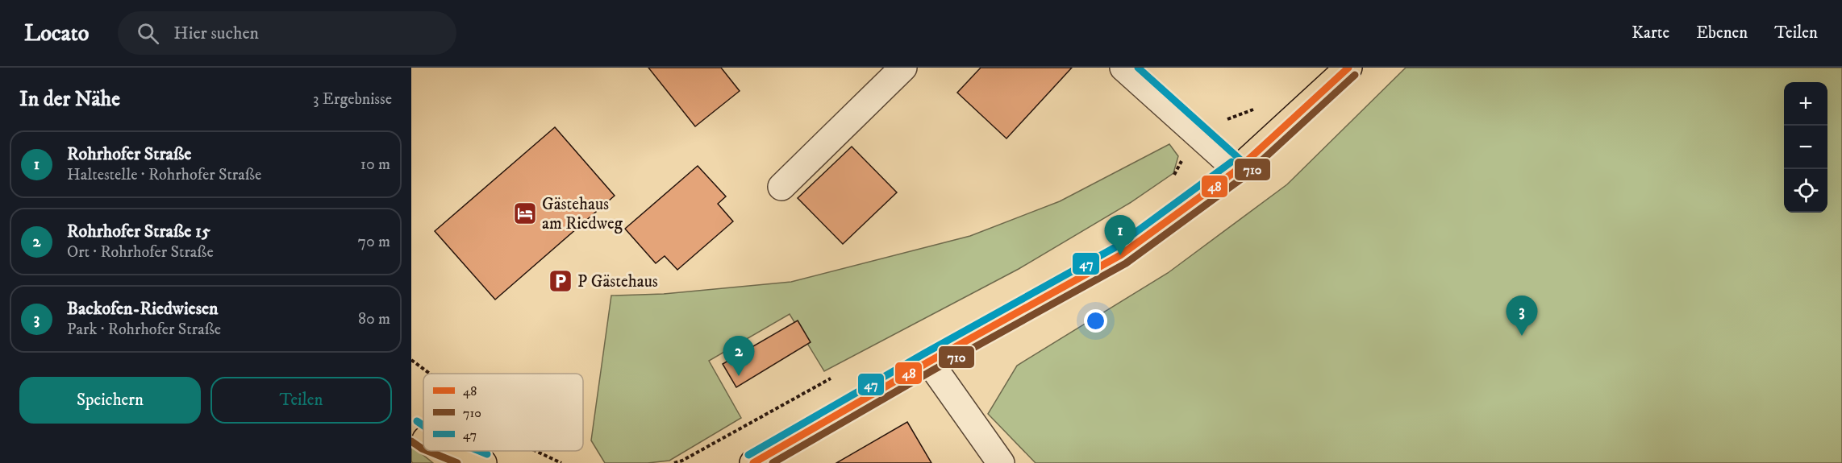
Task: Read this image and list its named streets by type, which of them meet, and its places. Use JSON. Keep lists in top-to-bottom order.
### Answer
{
  "places": {
    "hotel": ["Gästehaus am Riedweg"],
    "parking": ["P Gästehaus"]
  },
  "lines": ["transit line 48", "transit line 47", "transit line 710"],
  "legend": ["48", "710", "47"],
  "page": {
    "header": "Locato",
    "search": "Hier suchen",
    "nav": ["Karte", "Ebenen", "Teilen"],
    "heading": ["In der Nähe", "3 Ergebnisse"],
    "map_buttons": ["+", "−"],
    "list": [
      {
        "mark": "1",
        "name": "Rohrhofer Straße",
        "note": "Haltestelle · Rohrhofer Straße",
        "value": "10 m"
      },
      {
        "mark": "2",
        "name": "Rohrhofer Straße 15",
        "note": "Ort · Rohrhofer Straße",
        "value": "70 m"
      },
      {
        "mark": "3",
        "name": "Backofen-Riedwiesen",
        "note": "Park · Rohrhofer Straße",
        "value": "80 m"
      }
    ],
    "pins": ["1", "3", "2"],
    "buttons": ["Speichern", "Teilen"]
  }
}
